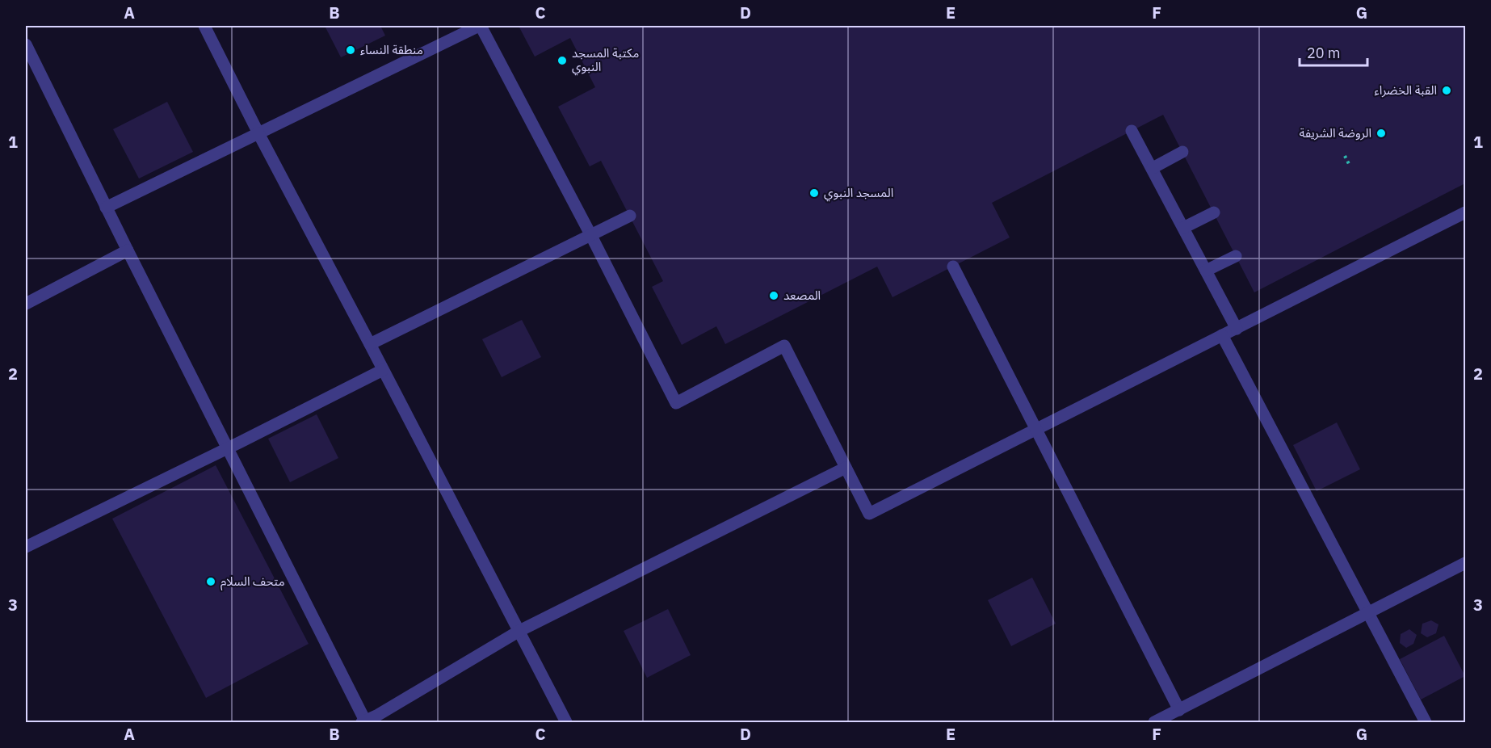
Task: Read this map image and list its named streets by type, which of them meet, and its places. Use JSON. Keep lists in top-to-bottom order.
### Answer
{
  "places": [
    "منطقة النساء",
    "مكتبة المسجد النبوي",
    "القبة الخضراء",
    "الروضة الشريفة",
    "المسجد النبوي",
    "المصعد",
    "متحف السلام"
  ],
  "scale_bar": "20 m",
  "grid": {
    "columns": [
      "A",
      "B",
      "C",
      "D",
      "E",
      "F",
      "G"
    ],
    "rows": ["1", "2", "3"]
  }
}
